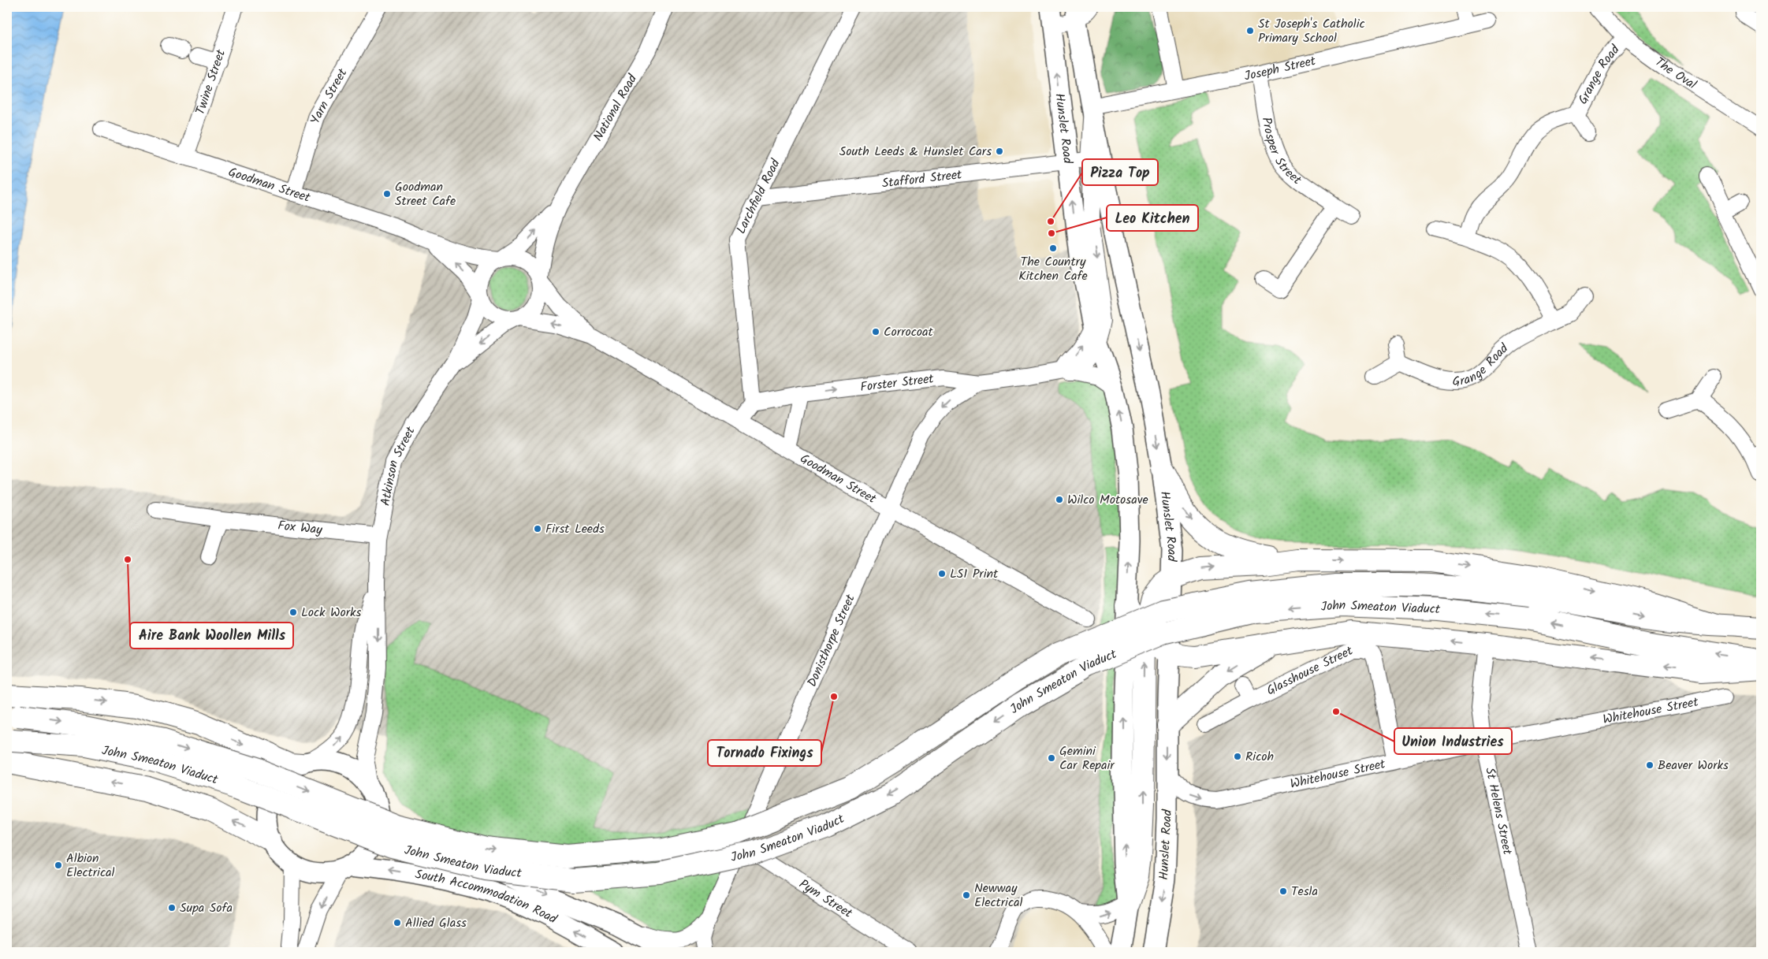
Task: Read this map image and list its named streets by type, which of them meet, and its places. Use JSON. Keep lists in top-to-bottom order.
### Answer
{
  "streets": {
    "highway": ["John Smeaton Viaduct"],
    "main road": ["Hunslet Road", "South Accommodation Road"],
    "street": [
      "Joseph Street",
      "The Oval",
      "Grange Road",
      "Twine Street",
      "Yarn Street",
      "National Road",
      "Prosper Street",
      "Stafford Street",
      "Goodman Street",
      "Larchfield Road",
      "Forster Street",
      "Atkinson Street",
      "Fox Way",
      "Donisthorpe Street",
      "Glasshouse Street",
      "Whitehouse Street",
      "St Helens Street",
      "Pym Street"
    ]
  },
  "crossings": [
    ["Joseph Street", "Hunslet Road"],
    ["Joseph Street", "Prosper Street"],
    ["The Oval", "Grange Road"],
    ["Twine Street", "Goodman Street"],
    ["Yarn Street", "Goodman Street"],
    ["National Road", "Goodman Street"],
    ["National Road", "Atkinson Street"],
    ["Hunslet Road", "Stafford Street"],
    ["Hunslet Road", "Forster Street"],
    ["Hunslet Road", "Whitehouse Street"],
    ["Stafford Street", "Larchfield Road"],
    ["Goodman Street", "Atkinson Street"],
    ["Goodman Street", "Donisthorpe Street"],
    ["Larchfield Road", "Forster Street"],
    ["Forster Street", "Donisthorpe Street"],
    ["Atkinson Street", "Fox Way"],
    ["Atkinson Street", "South Accommodation Road"],
    ["Donisthorpe Street", "South Accommodation Road"],
    ["Donisthorpe Street", "Pym Street"],
    ["Glasshouse Street", "Whitehouse Street"],
    ["Whitehouse Street", "St Helens Street"]
  ],
  "one_way": ["Forster Street", "Whitehouse Street"],
  "places": [
    "St Joseph's Catholic Primary School",
    "South Leeds & Hunslet Cars",
    "Goodman Street Cafe",
    "Pizza Top",
    "Leo Kitchen",
    "The Country Kitchen Cafe",
    "Corrocoat",
    "Wilco Motosave",
    "First Leeds",
    "Aire Bank Woollen Mills",
    "LS1 Print",
    "Lock Works",
    "Tornado Fixings",
    "Union Industries",
    "Ricoh",
    "Gemini Car Repair",
    "Beaver Works",
    "Albion Electrical",
    "Tesla",
    "Newway Electrical",
    "Supa Sofa",
    "Allied Glass"
  ]
}
